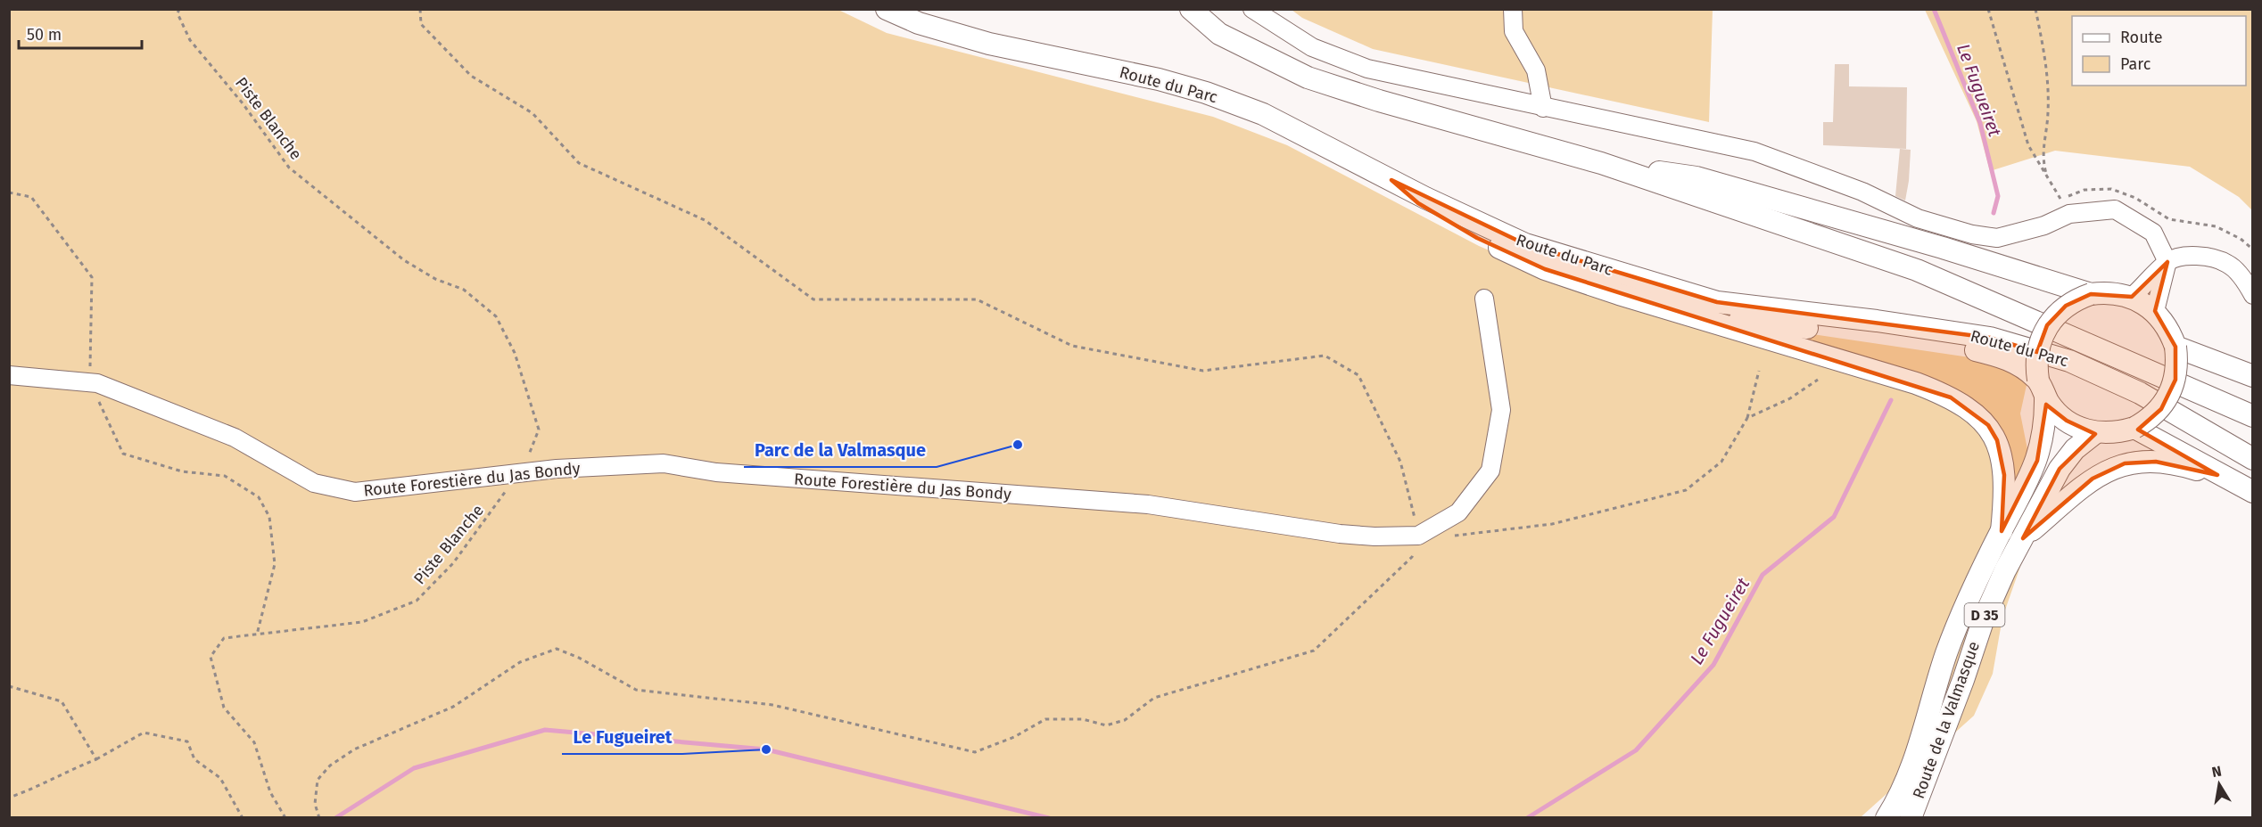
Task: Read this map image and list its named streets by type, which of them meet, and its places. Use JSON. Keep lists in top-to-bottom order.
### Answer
{
  "streets": {
    "main road": ["Route du Parc", "D 35", "Route de la Valmasque"],
    "street": ["Route Forestière du Jas Bondy"],
    "path": ["Piste Blanche"]
  },
  "crossings": [
    ["Piste Blanche", "Route Forestière du Jas Bondy"]
  ],
  "water": ["Le Fugueiret"],
  "places": ["Parc de la Valmasque", "Le Fugueiret"],
  "legend": ["Route", "Parc"],
  "scale_bar": "50 m",
  "north": "top"
}
